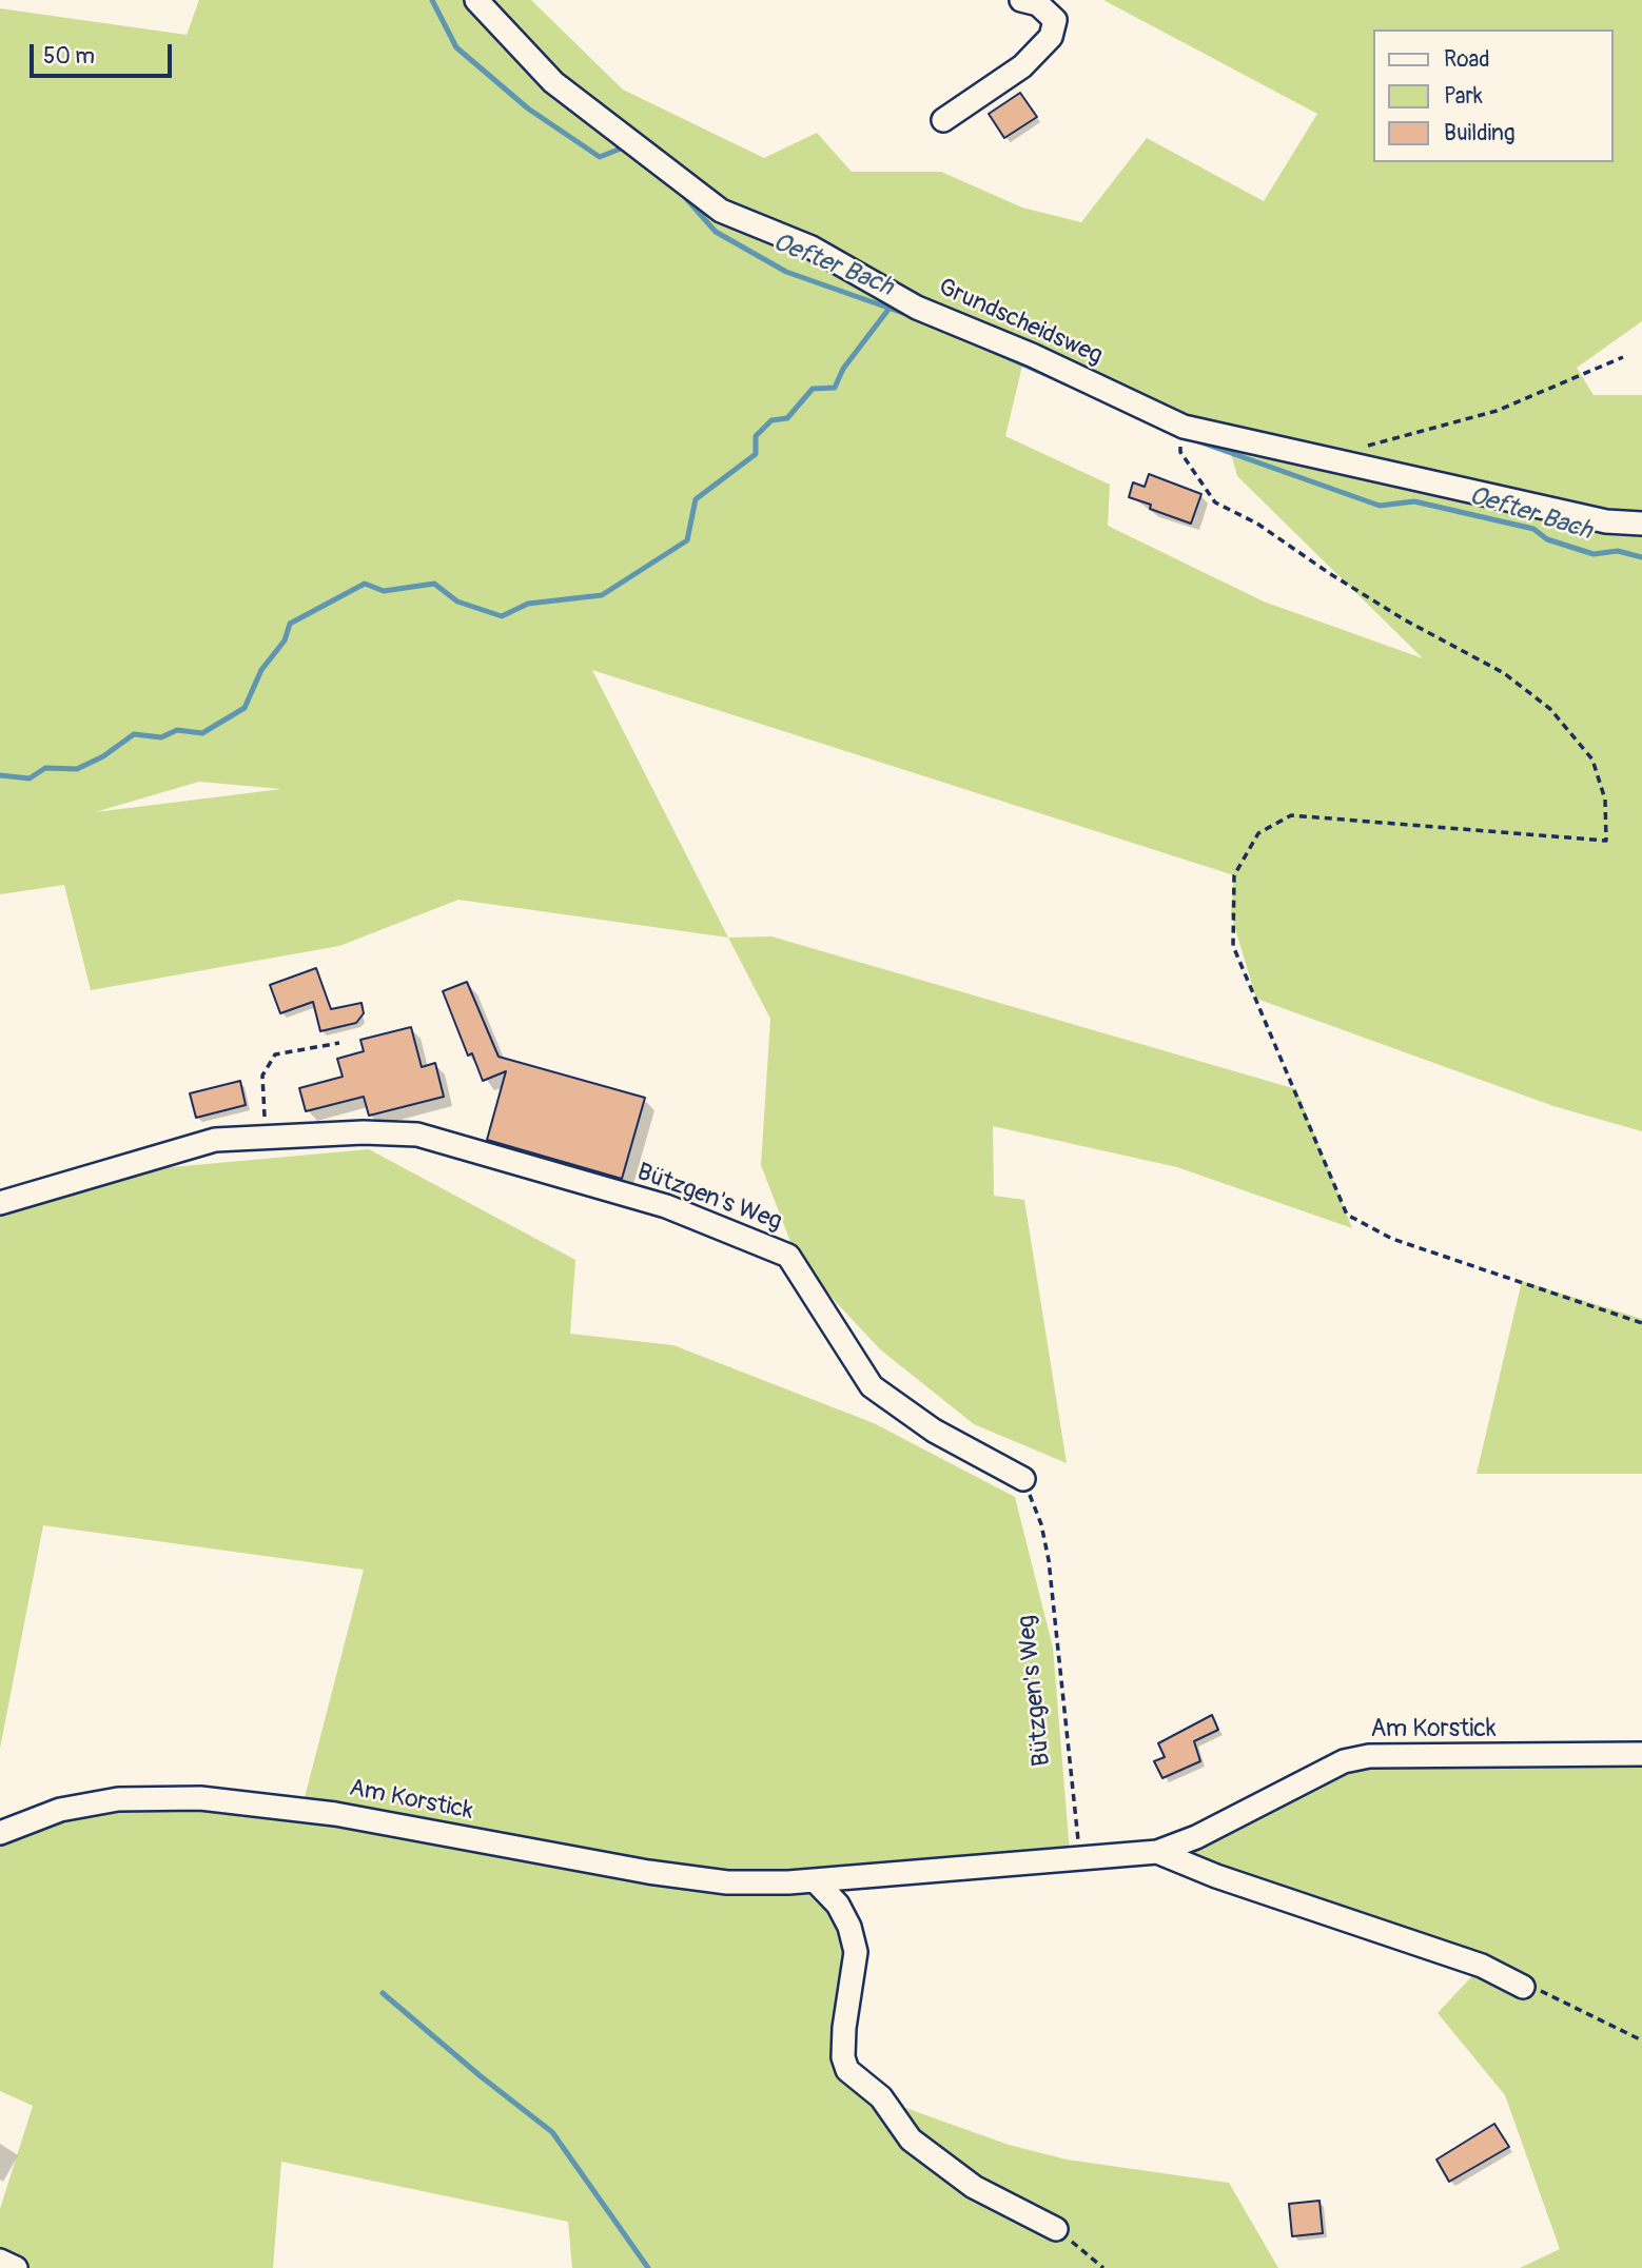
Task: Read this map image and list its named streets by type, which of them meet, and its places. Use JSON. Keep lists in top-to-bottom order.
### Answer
{
  "streets": {
    "street": ["Grundscheidsweg", "Bützgen's Weg", "Am Korstick"]
  },
  "crossings": [
    ["Bützgen's Weg", "Am Korstick"]
  ],
  "water": ["Oefter Bach"],
  "legend": ["Road", "Park", "Building"],
  "scale_bar": "50 m"
}
